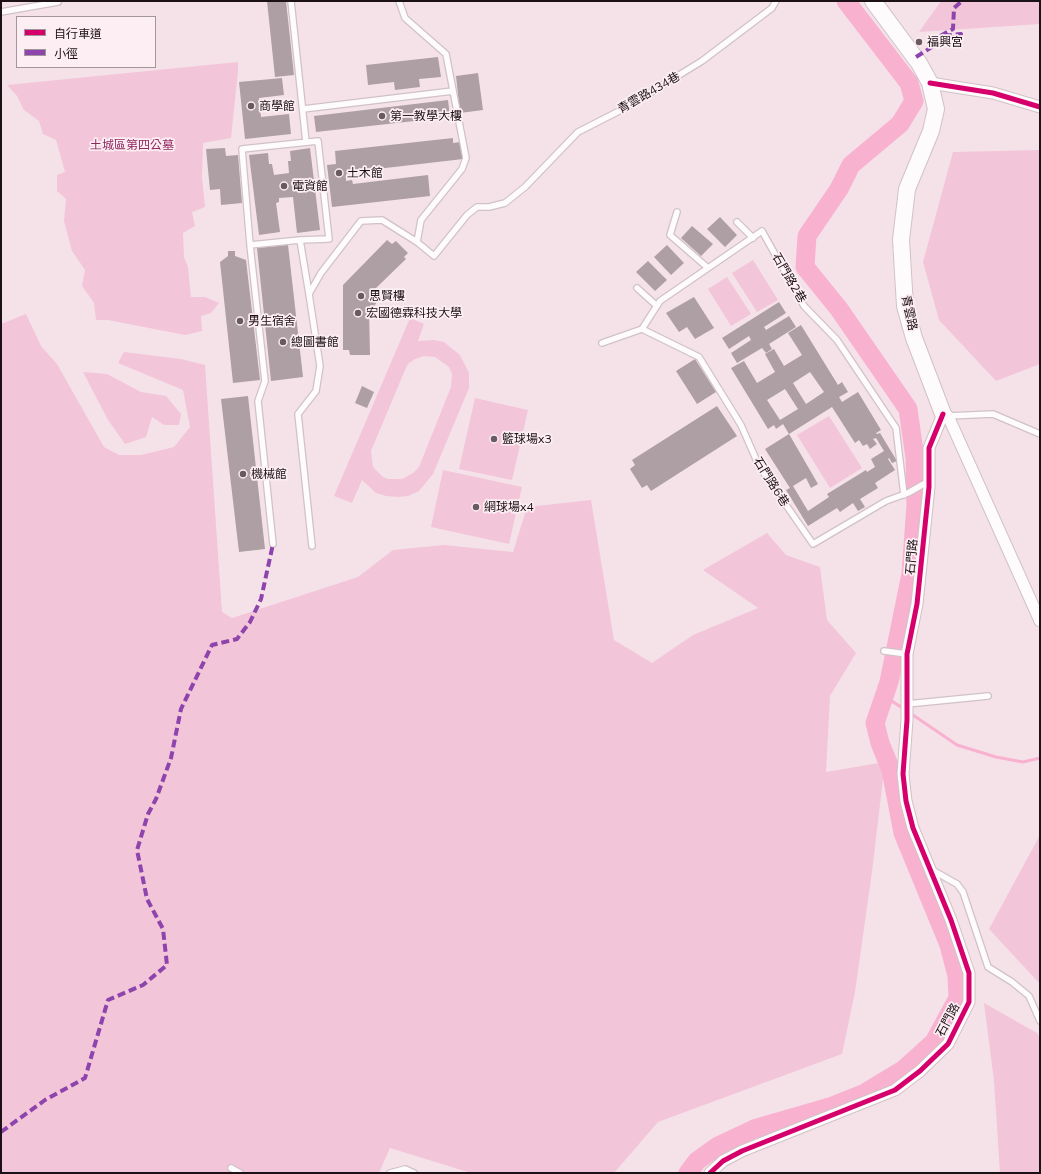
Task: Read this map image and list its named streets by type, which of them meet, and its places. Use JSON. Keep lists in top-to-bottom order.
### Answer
{
  "streets": {
    "street": ["青雲路", "石門路"],
    "lane": ["青雲路434巷", "石門路2巷", "石門路6巷"]
  },
  "crossings": [
    ["石門路2巷", "石門路6巷"],
    ["青雲路", "石門路"]
  ],
  "parks": ["土城區第四公墓"],
  "places": [
    "福興宮",
    "商學館",
    "第一教學大樓",
    "土木館",
    "電資館",
    "思賢樓",
    "宏國德霖科技大學",
    "男生宿舍",
    "總圖書館",
    "籃球場x3",
    "機械館",
    "網球場x4"
  ],
  "legend": ["自行車道", "小徑"]
}
